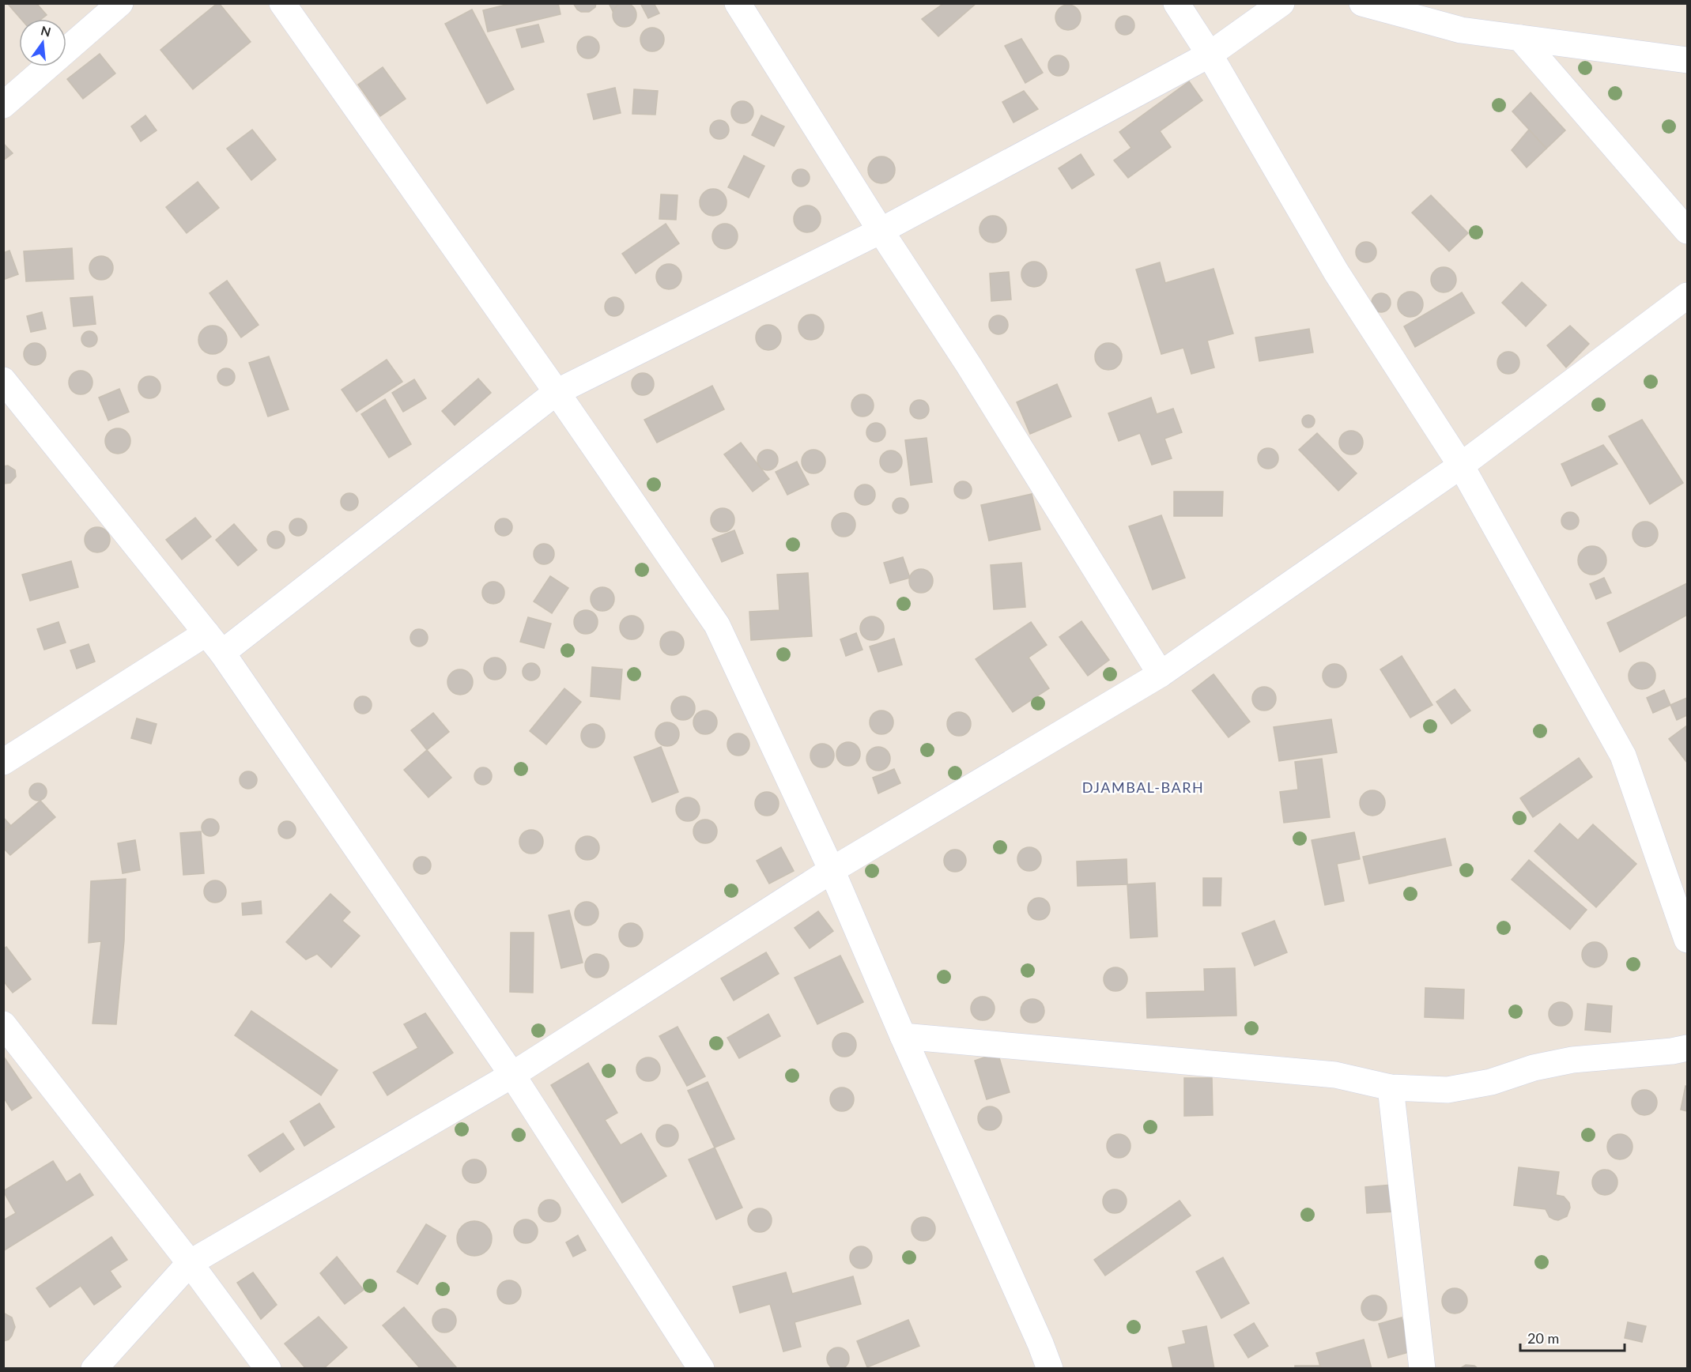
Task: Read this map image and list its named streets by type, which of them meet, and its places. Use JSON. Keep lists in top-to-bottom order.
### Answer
{
  "districts": ["DJAMBAL-BARH"],
  "scale_bar": "20 m",
  "north": "top"
}
